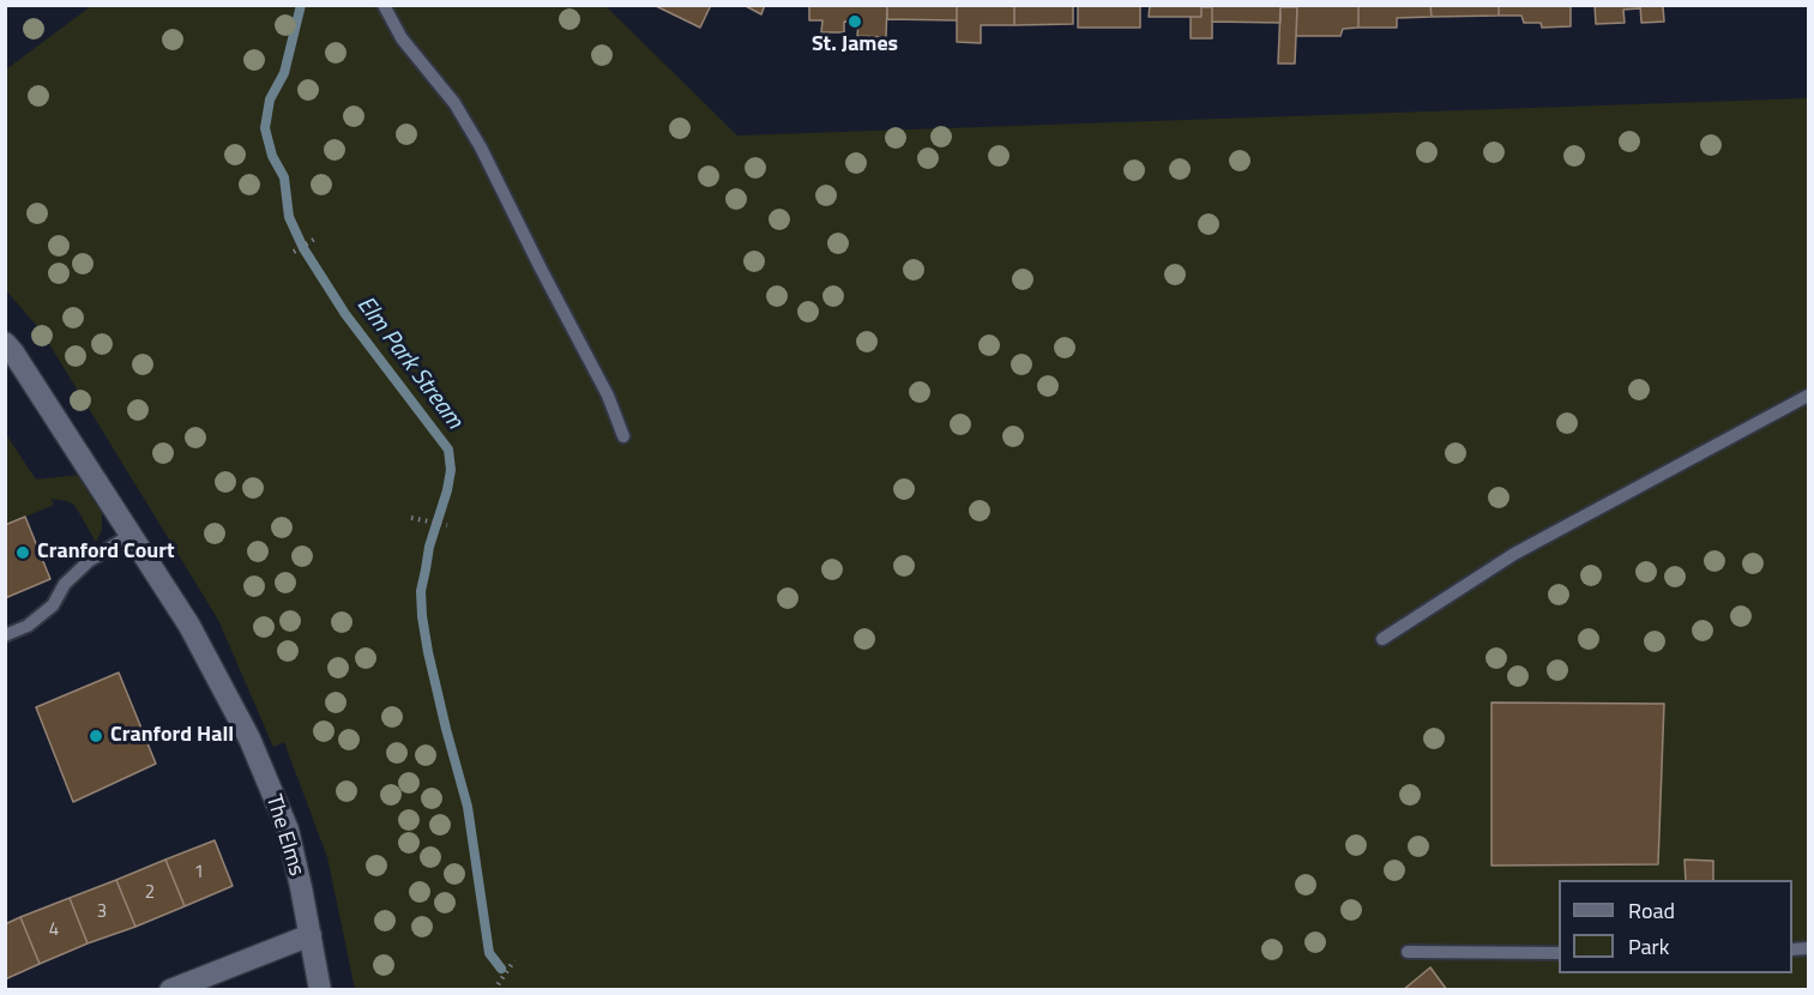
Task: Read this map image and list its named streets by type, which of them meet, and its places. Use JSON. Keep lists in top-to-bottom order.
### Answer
{
  "streets": {
    "street": ["The Elms"]
  },
  "water": ["Elm Park Stream"],
  "places": ["St. James", "Cranford Court", "Cranford Hall"],
  "house_numbers": [
    "1",
    "2",
    "3",
    "4"
  ],
  "legend": ["Road", "Park"]
}
